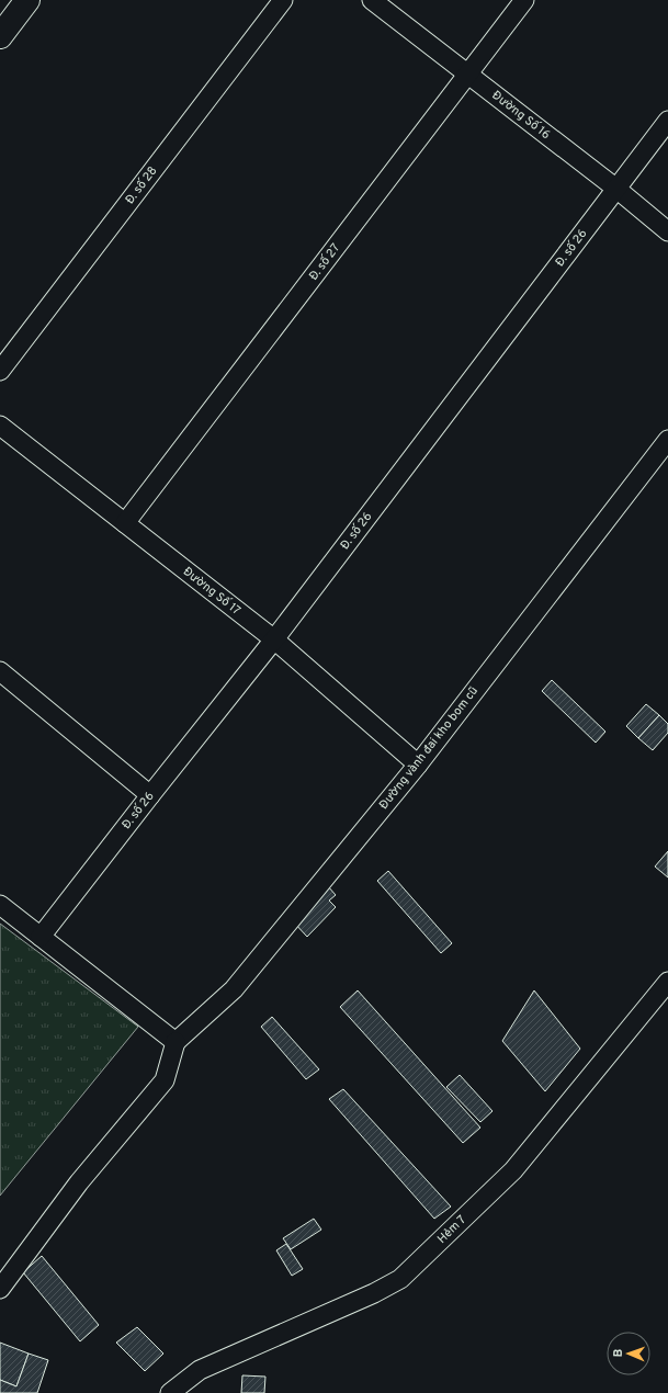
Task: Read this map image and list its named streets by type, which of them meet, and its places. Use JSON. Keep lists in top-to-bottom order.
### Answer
{
  "streets": {
    "street": [
      "Đường Số 16",
      "Đ. số 28",
      "Đ. số 26",
      "Đ. số 27",
      "Đường Số 17",
      "Đường vành đai kho bom cũ",
      "Hẻm 7"
    ]
  },
  "crossings": [
    ["Đường Số 16", "Đ. số 26"],
    ["Đường Số 16", "Đ. số 27"],
    ["Đ. số 26", "Đường Số 17"],
    ["Đ. số 27", "Đường Số 17"],
    ["Đường Số 17", "Đường vành đai kho bom cũ"]
  ],
  "north": "left"
}
